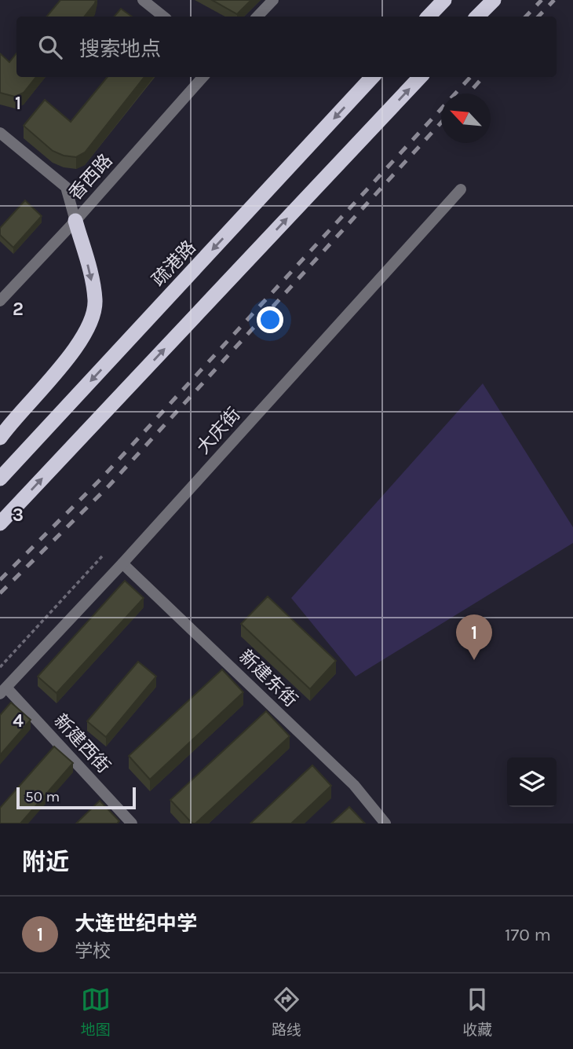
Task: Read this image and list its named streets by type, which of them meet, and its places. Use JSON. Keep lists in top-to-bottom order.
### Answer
{
  "streets": {
    "highway": ["疏港路"],
    "street": [
      "香西路",
      "大庆街",
      "新建东街",
      "新建西街"
    ]
  },
  "crossings": [
    ["大庆街", "新建东街"],
    ["大庆街", "新建西街"]
  ],
  "scale_bar": "50 m",
  "north": "top left",
  "page": {
    "search": "搜索地点",
    "pins": "1",
    "scale": "50 m",
    "heading": "附近",
    "list": [
      {
        "mark": "1",
        "name": "大连世纪中学",
        "note": "学校",
        "value": "170 m"
      }
    ],
    "nav": ["地图", "路线", "收藏"]
  },
  "grid": {
    "rows": [
      "1",
      "2",
      "3",
      "4"
    ]
  }
}
